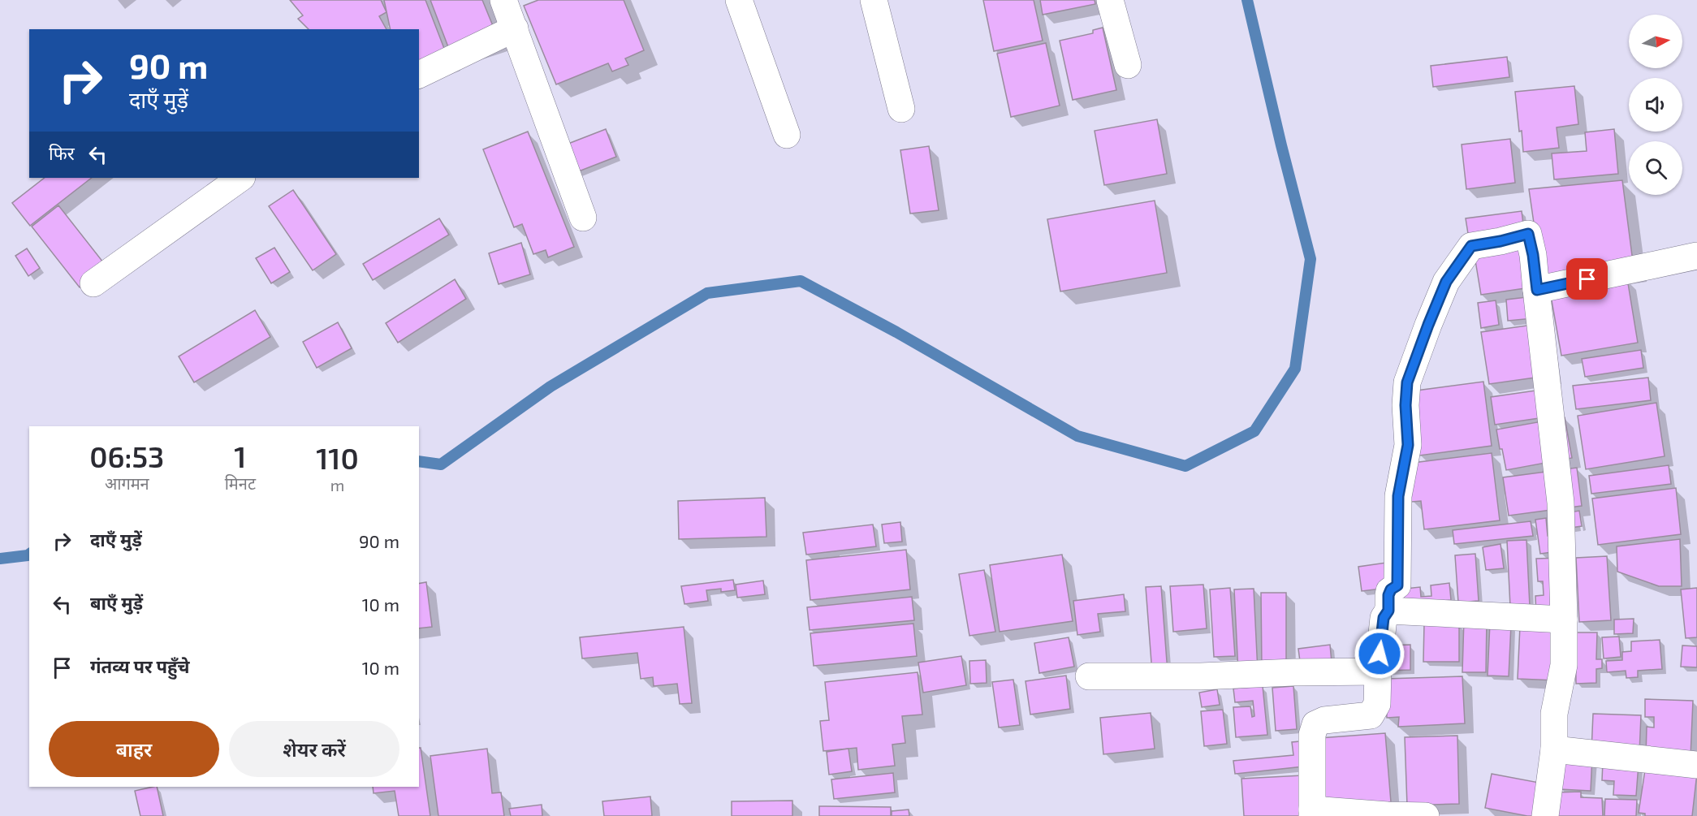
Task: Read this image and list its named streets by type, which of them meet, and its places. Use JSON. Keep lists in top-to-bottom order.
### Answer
{
  "north": "right",
  "page": {
    "turn": ["90 m", "दाएँ मुड़ें"],
    "then": "फिर",
    "eta": [
      "06:53",
      "आगमन",
      "1",
      "मिनट",
      "110",
      "m"
    ],
    "list": [
      {
        "name": "दाएँ मुड़ें",
        "value": "90 m"
      },
      {
        "name": "बाएँ मुड़ें",
        "value": "10 m"
      },
      {
        "name": "गंतव्य पर पहुँचे",
        "value": "10 m"
      }
    ],
    "buttons": ["बाहर", "शेयर करें"]
  }
}
